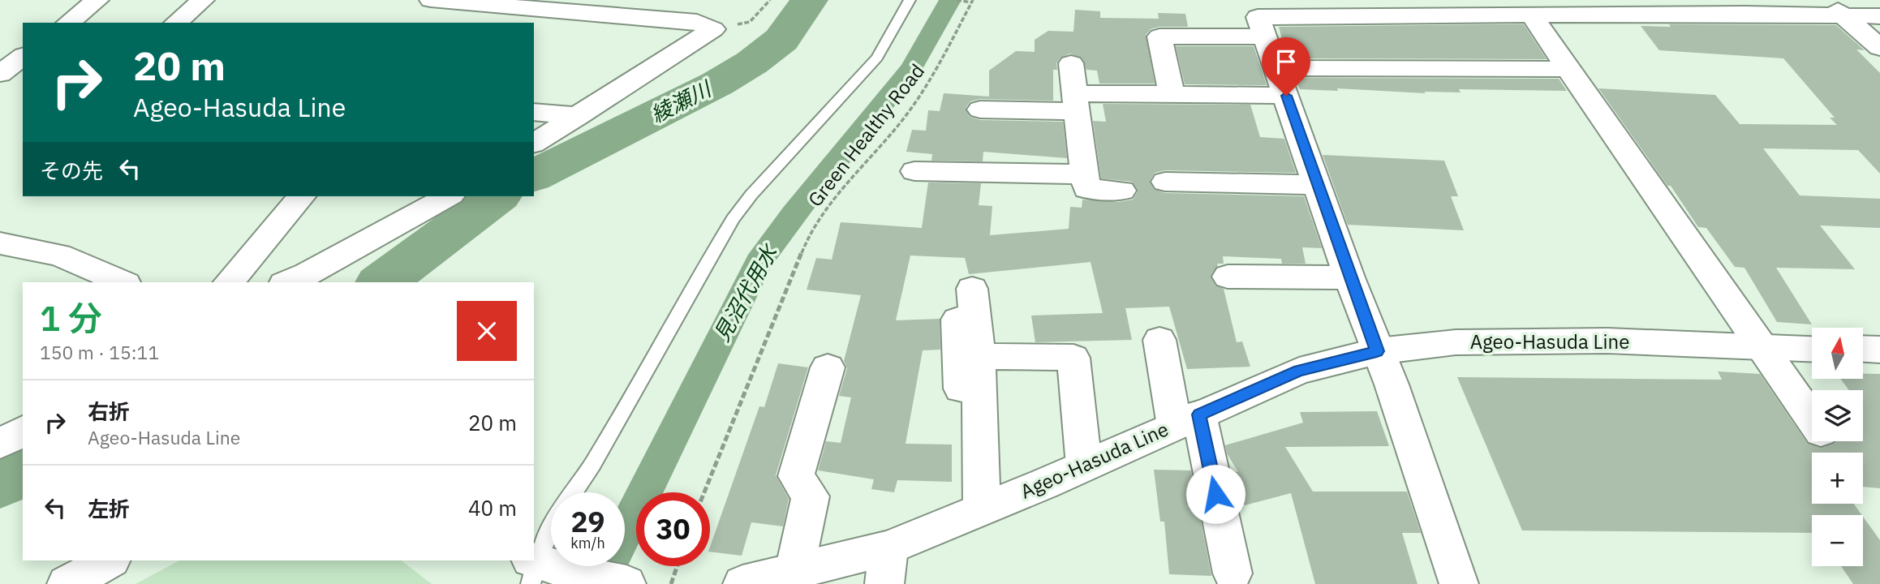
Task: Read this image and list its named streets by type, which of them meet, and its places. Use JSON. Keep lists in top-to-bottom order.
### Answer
{
  "streets": {
    "street": ["Ageo-Hasuda Line"],
    "path": ["Green Healthy Road"]
  },
  "water": ["綾瀬川", "見沼代用水"],
  "north": "top",
  "page": {
    "turn": ["20 m", "Ageo-Hasuda Line"],
    "then": "その先",
    "heading": ["1 分", "150 m · 15:11"],
    "map_buttons": ["+", "−"],
    "list": [
      {
        "name": "右折",
        "note": "Ageo-Hasuda Line",
        "value": "20 m"
      },
      {
        "name": "左折",
        "value": "40 m"
      }
    ],
    "speed": "29 km/h",
    "limit": "30"
  }
}
